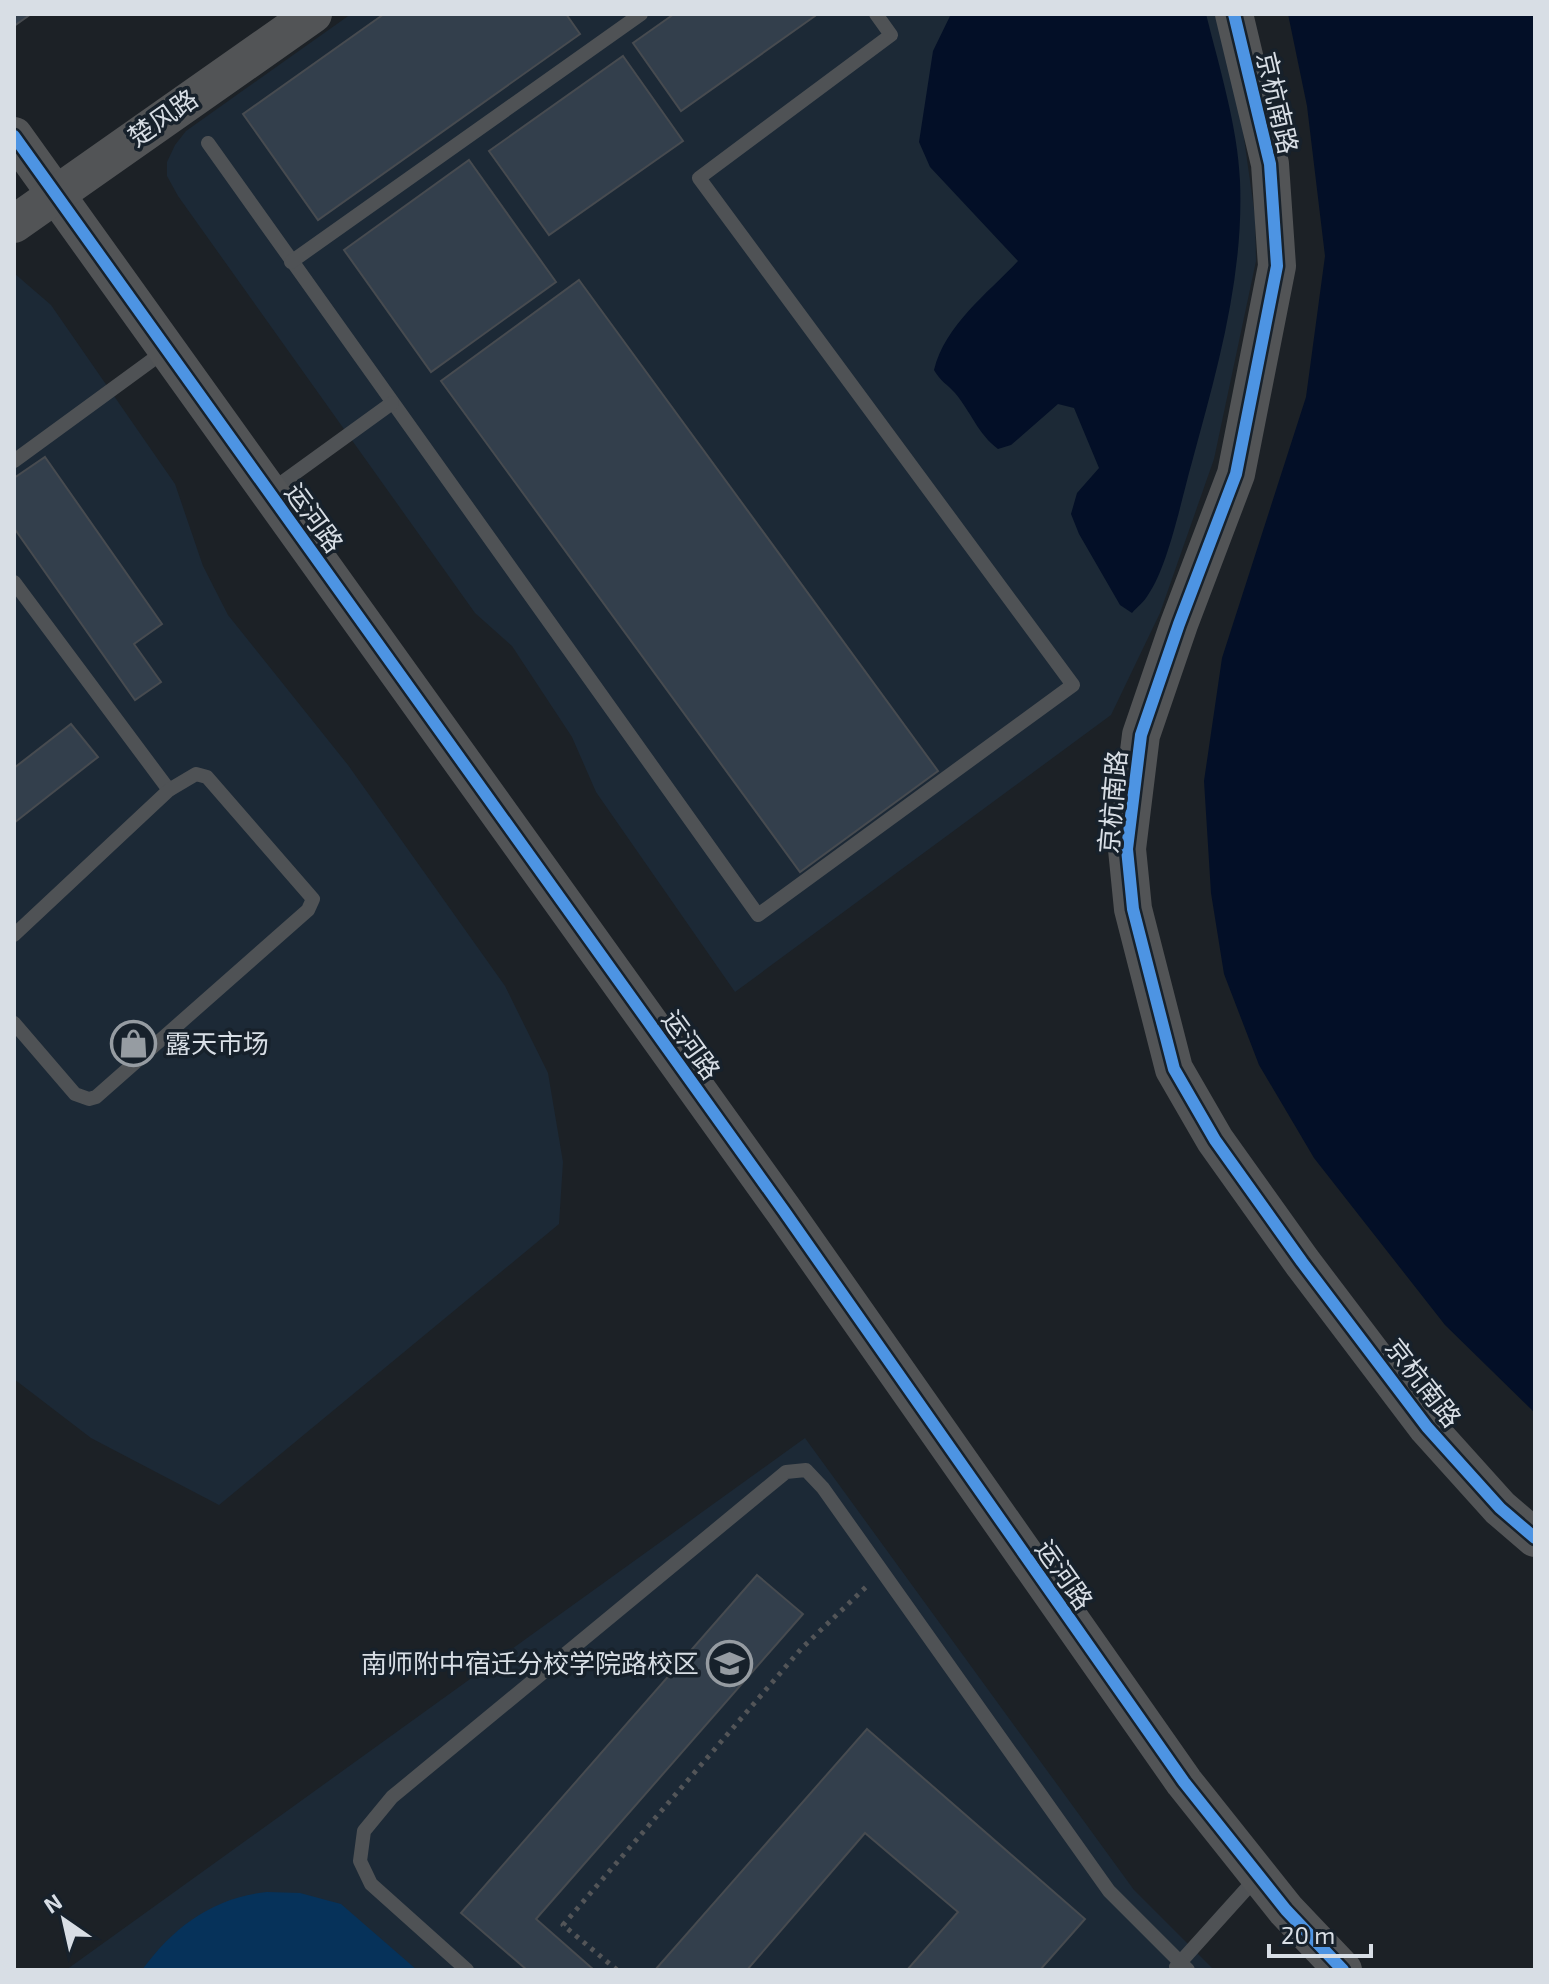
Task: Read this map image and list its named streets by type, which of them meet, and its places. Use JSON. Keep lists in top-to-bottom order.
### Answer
{
  "streets": {
    "street": ["京杭南路", "楚风路", "运河路"]
  },
  "crossings": [
    ["楚风路", "运河路"]
  ],
  "places": {
    "shop": ["露天市场"],
    "school or university": ["南师附中宿迁分校学院路校区"]
  },
  "scale_bar": "20 m",
  "north": "top left"
}
